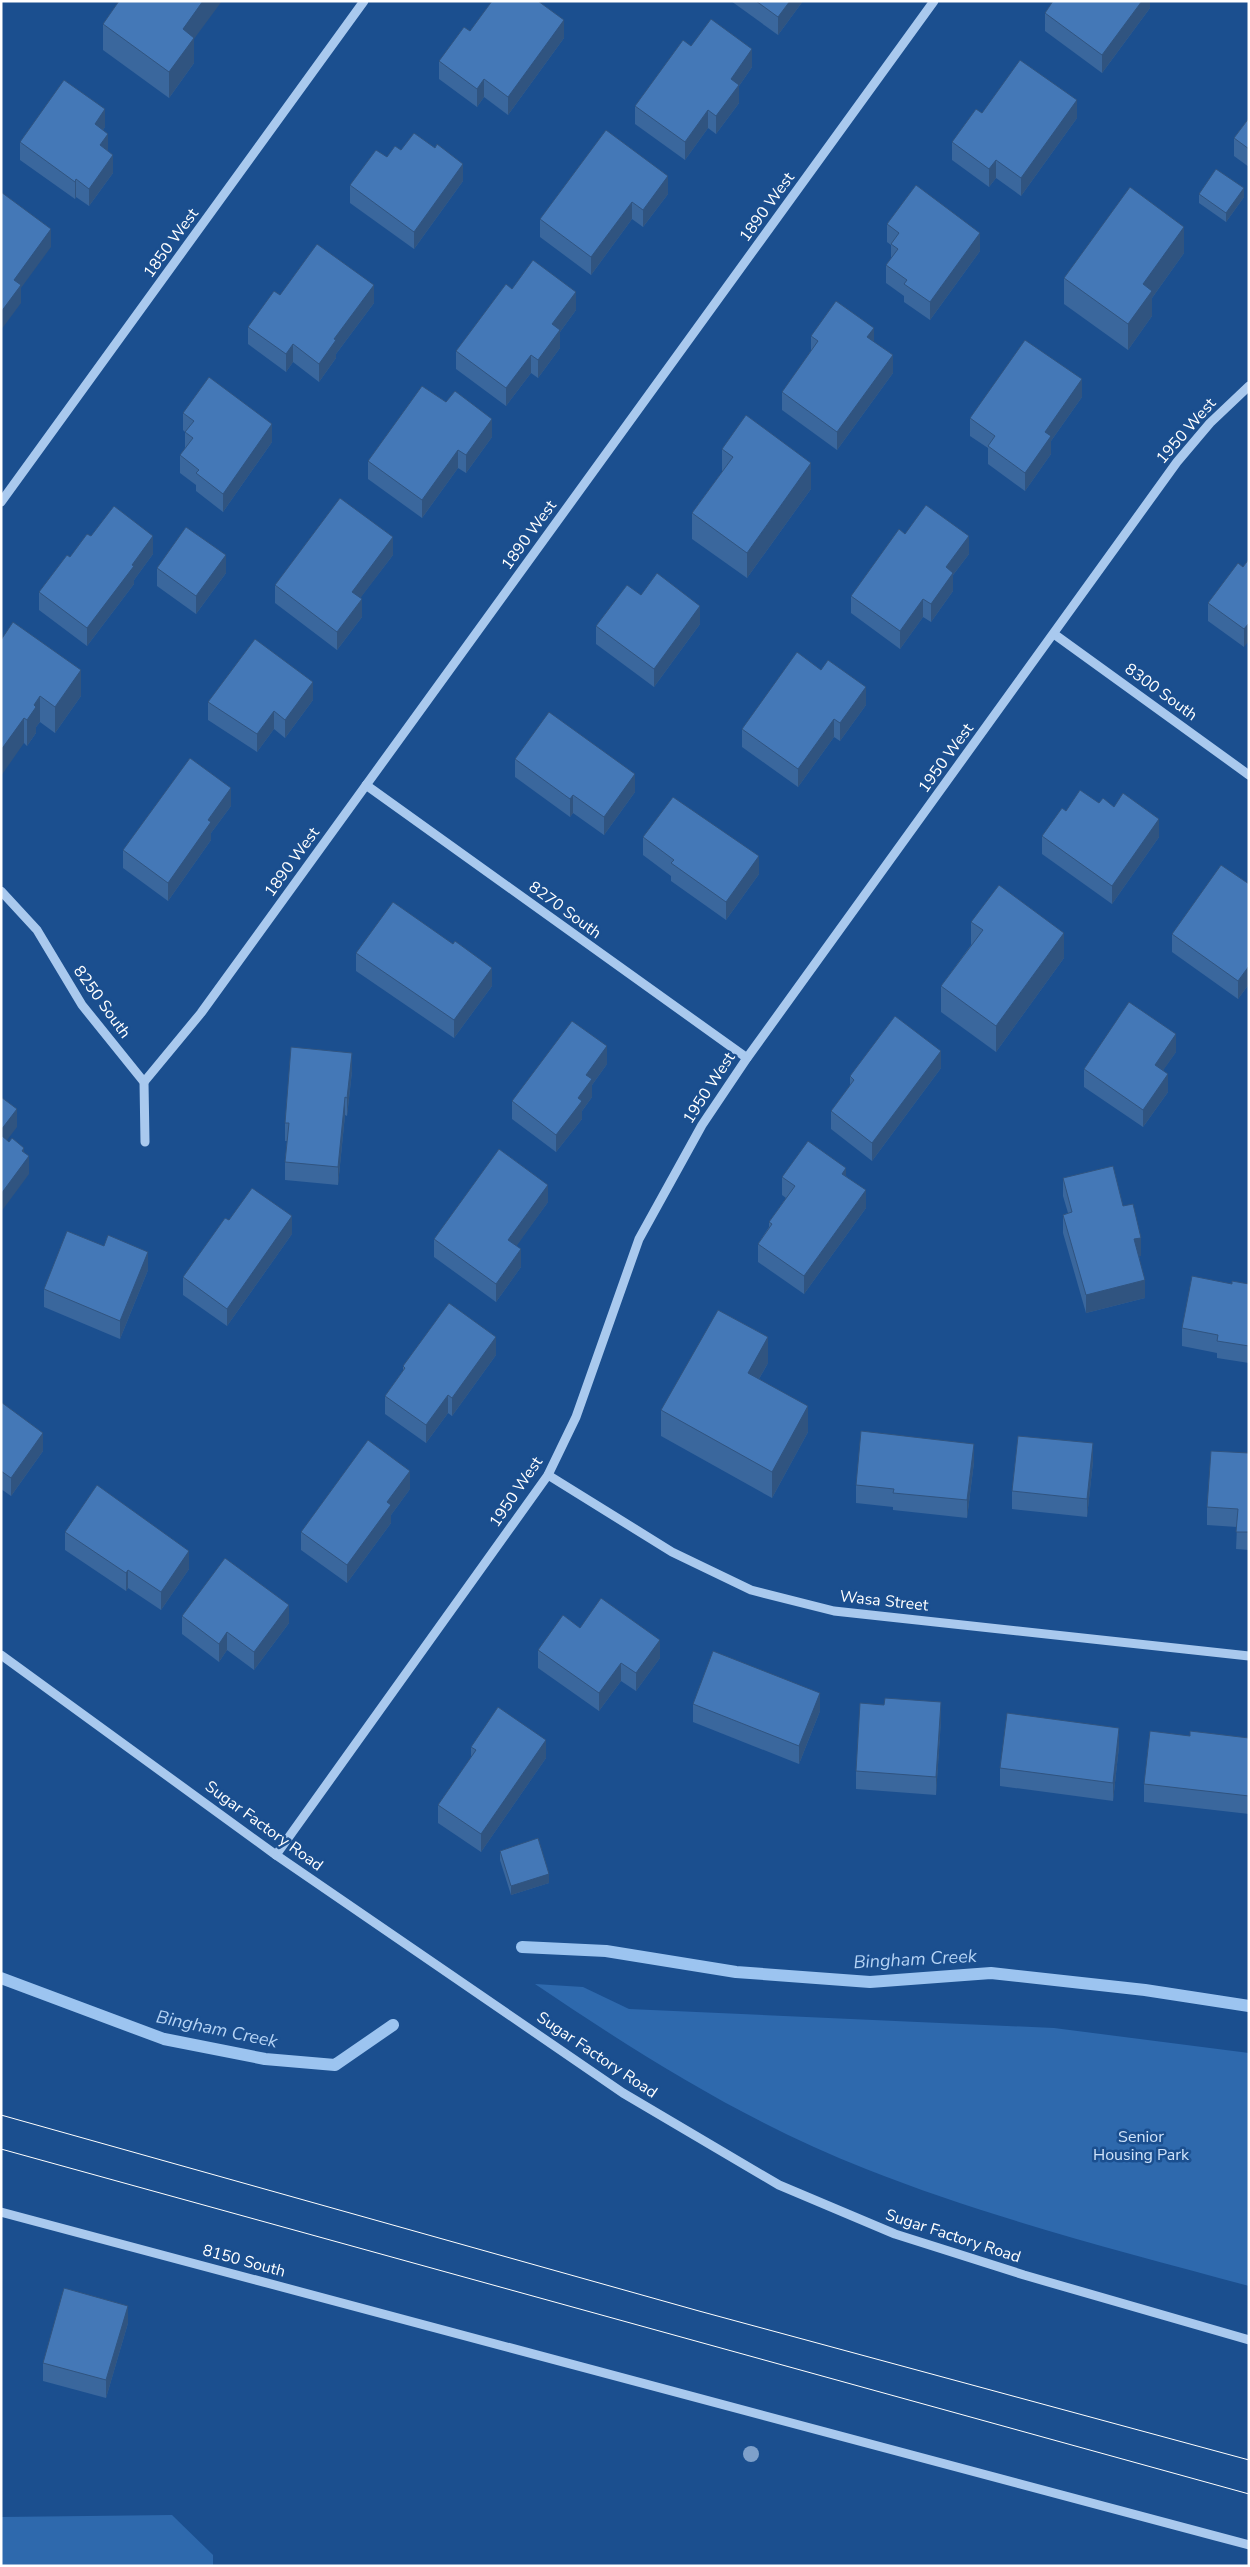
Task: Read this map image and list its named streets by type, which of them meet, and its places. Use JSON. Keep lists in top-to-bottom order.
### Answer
{
  "streets": {
    "street": [
      "1890 West",
      "1850 West",
      "1950 West",
      "8300 South",
      "8270 South",
      "8250 South",
      "Wasa Street",
      "Sugar Factory Road",
      "8150 South"
    ]
  },
  "crossings": [
    ["1890 West", "8270 South"],
    ["1890 West", "8250 South"],
    ["1950 West", "8300 South"],
    ["1950 West", "8270 South"],
    ["1950 West", "Wasa Street"],
    ["1950 West", "Sugar Factory Road"]
  ],
  "water": ["Bingham Creek"],
  "parks": ["Senior Housing Park"]
}
